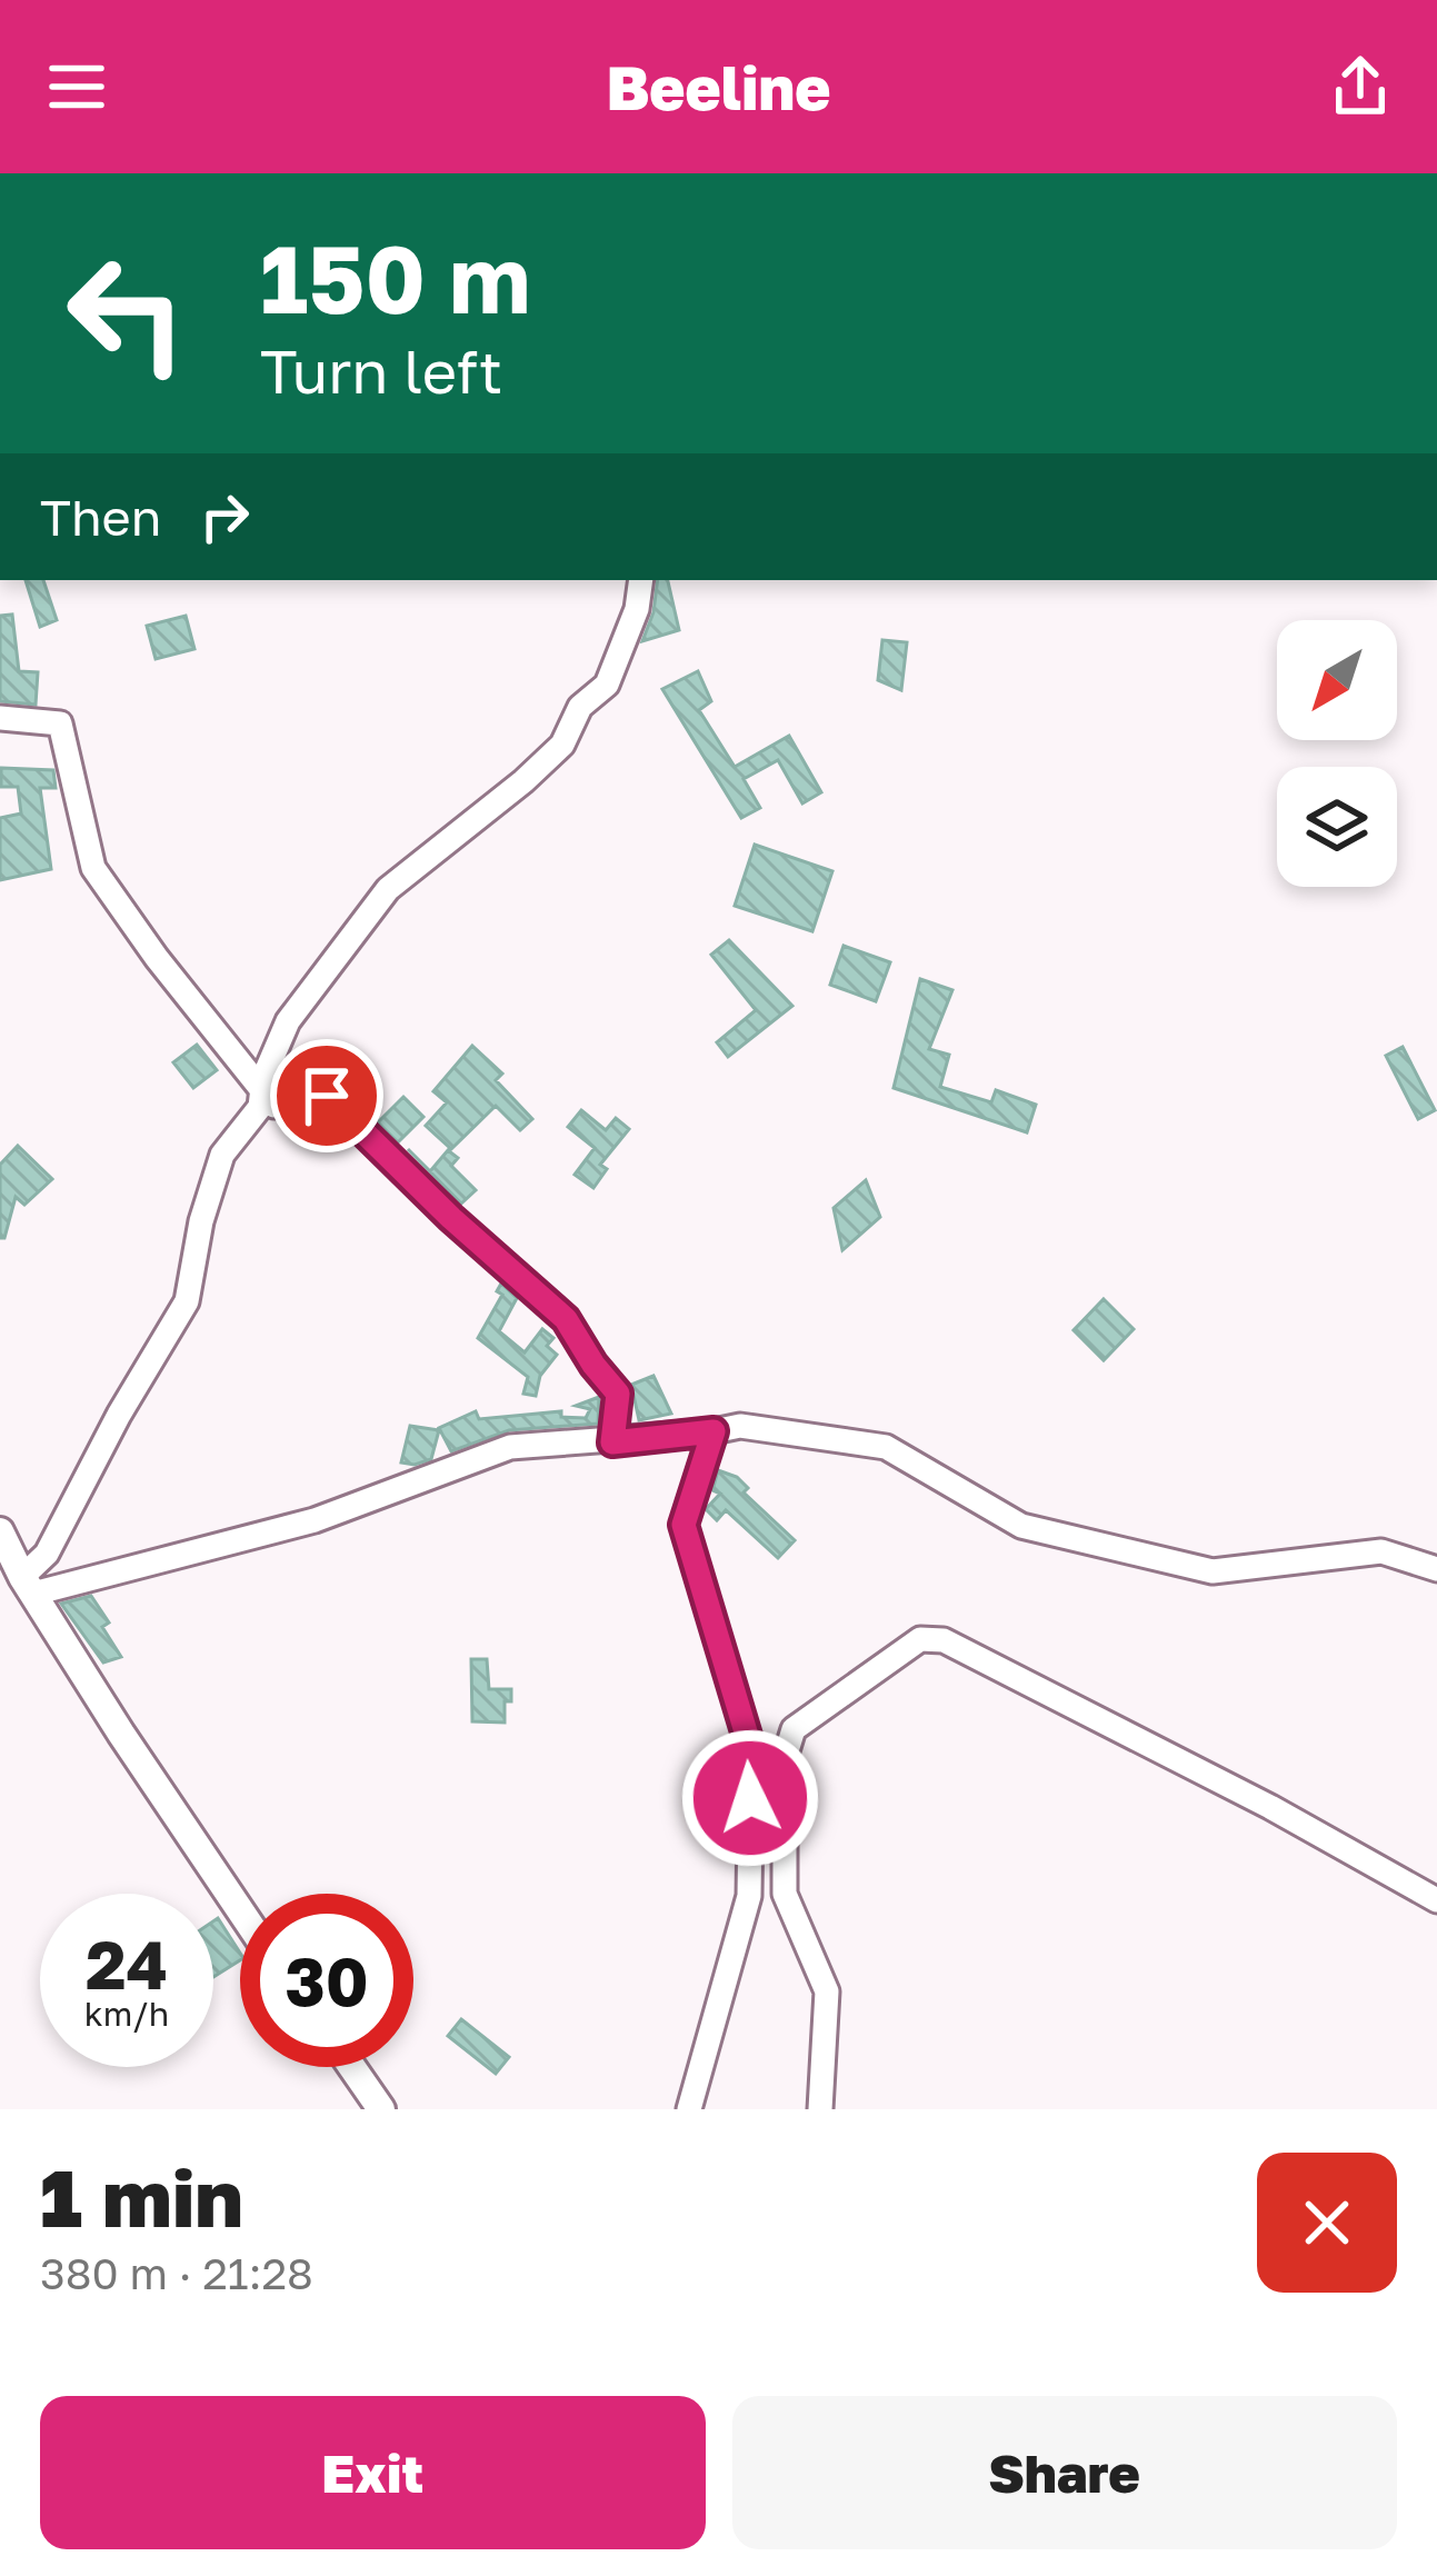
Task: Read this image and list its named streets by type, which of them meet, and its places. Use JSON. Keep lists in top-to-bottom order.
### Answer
{
  "north": "bottom left",
  "page": {
    "header": "Beeline",
    "turn": ["150 m", "Turn left"],
    "then": "Then",
    "speed": "24 km/h",
    "limit": "30",
    "heading": ["1 min", "380 m · 21:28"],
    "buttons": ["Exit", "Share"]
  }
}
